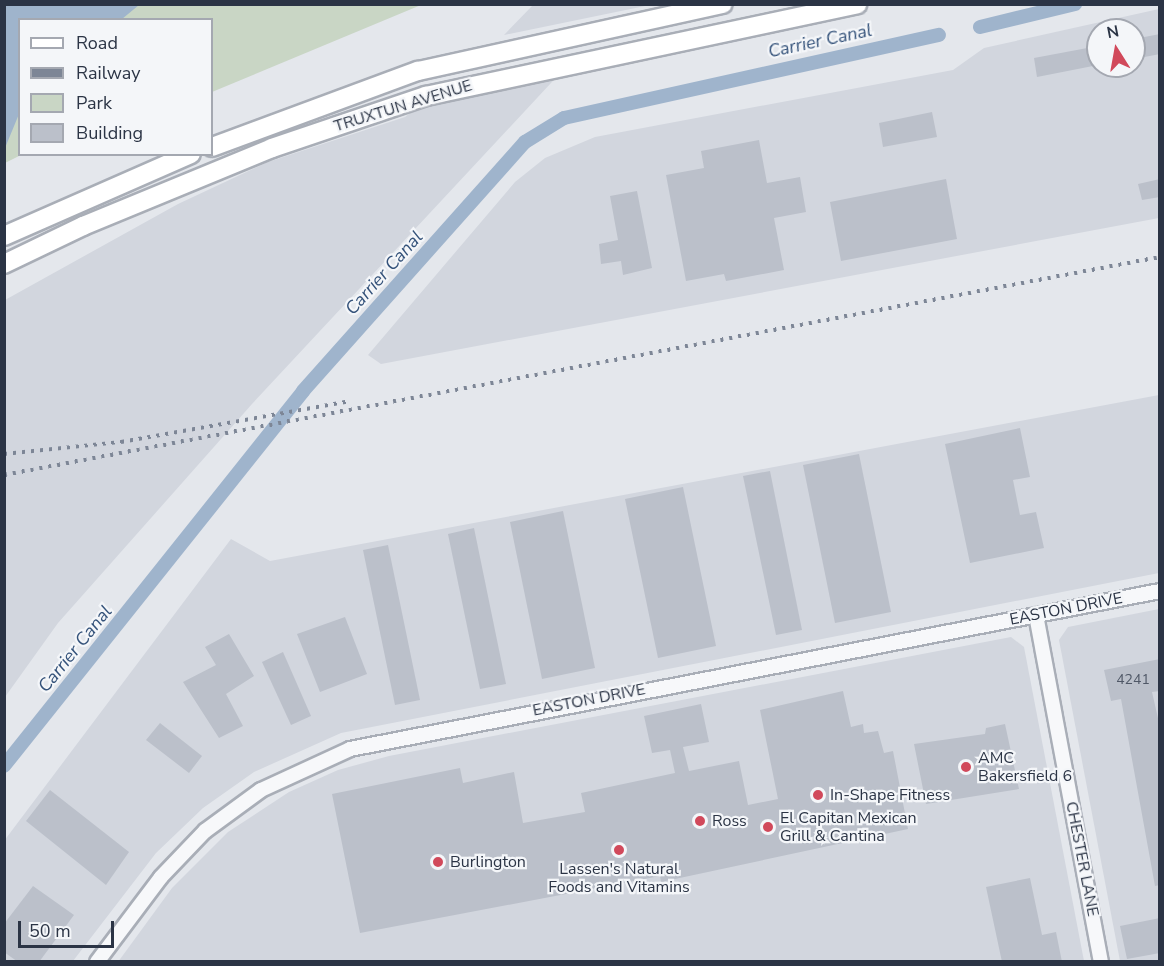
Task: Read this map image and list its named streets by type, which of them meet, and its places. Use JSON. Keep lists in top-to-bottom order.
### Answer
{
  "streets": {
    "main road": ["TRUXTUN AVENUE"],
    "street": ["EASTON DRIVE", "CHESTER LANE"]
  },
  "crossings": [
    ["EASTON DRIVE", "CHESTER LANE"]
  ],
  "water": ["Carrier Canal"],
  "places": [
    "AMC Bakersfield 6",
    "In-Shape Fitness",
    "Ross",
    "El Capitan Mexican Grill & Cantina",
    "Lassen's Natural Foods and Vitamins",
    "Burlington"
  ],
  "house_numbers": ["4241"],
  "legend": [
    "Road",
    "Railway",
    "Park",
    "Building"
  ],
  "scale_bar": "50 m",
  "north": "top"
}
